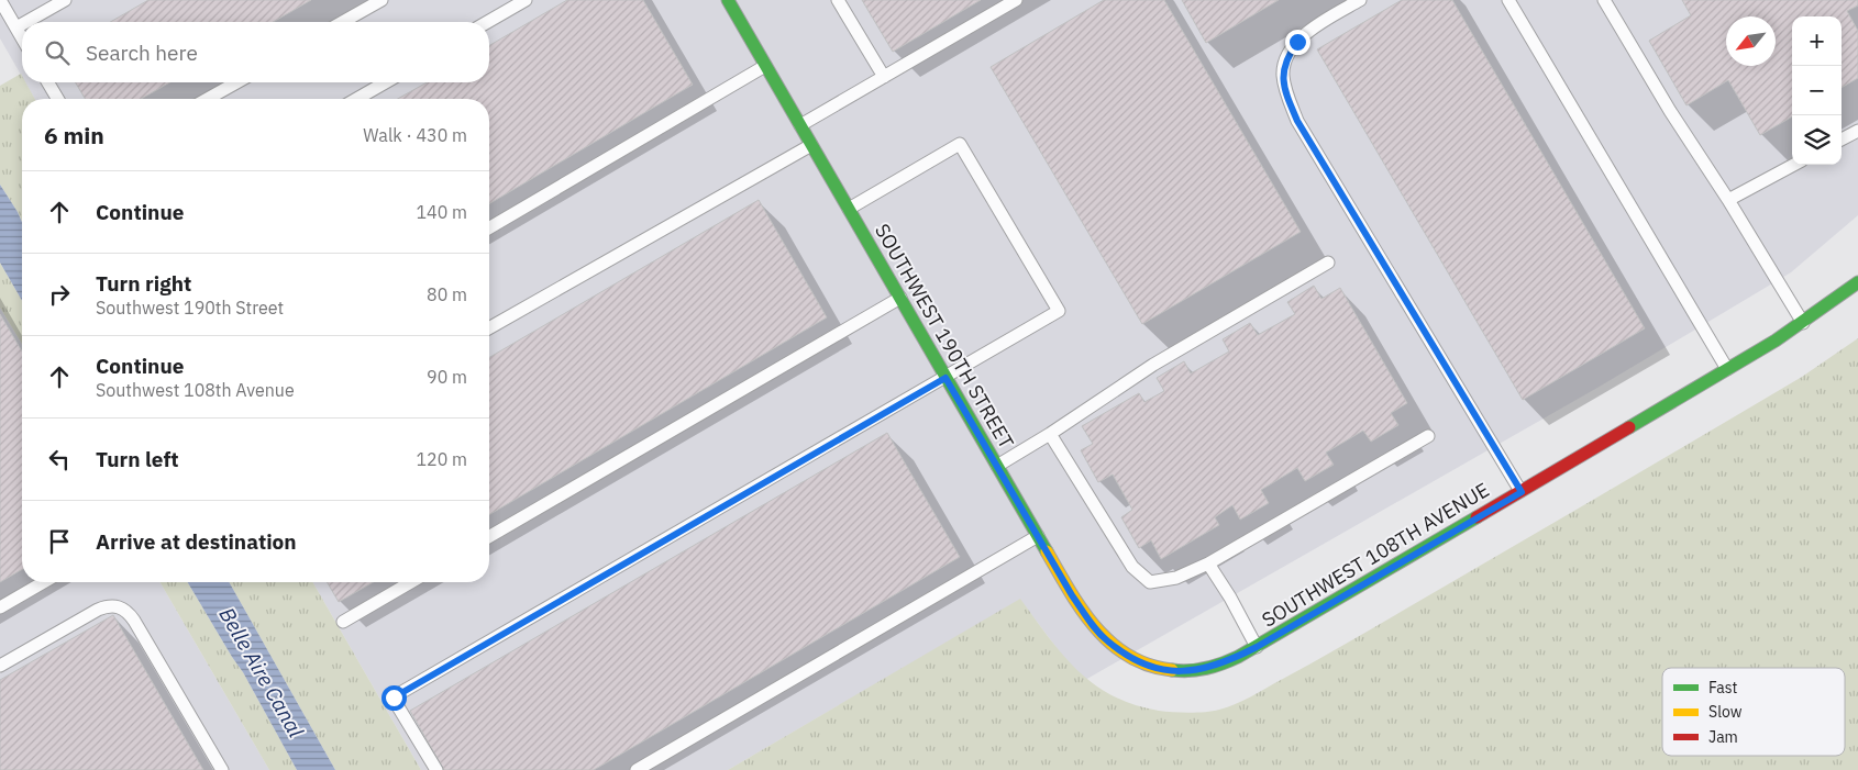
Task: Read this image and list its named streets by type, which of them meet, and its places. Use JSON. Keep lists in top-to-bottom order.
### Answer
{
  "streets": {
    "street": ["SOUTHWEST 190TH STREET", "SOUTHWEST 108TH AVENUE"]
  },
  "crossings": [
    ["SOUTHWEST 190TH STREET", "SOUTHWEST 108TH AVENUE"]
  ],
  "water": ["Belle Aire Canal"],
  "legend": ["Fast", "Slow", "Jam"],
  "north": "bottom left",
  "page": {
    "map_buttons": ["+", "−"],
    "search": "Search here",
    "heading": ["6 min", "Walk · 430 m"],
    "list": [
      ["Continue", "140 m"],
      ["Turn right", "Southwest 190th Street", "80 m"],
      ["Continue", "Southwest 108th Avenue", "90 m"],
      ["Turn left", "120 m"],
      "Arrive at destination"
    ]
  }
}
